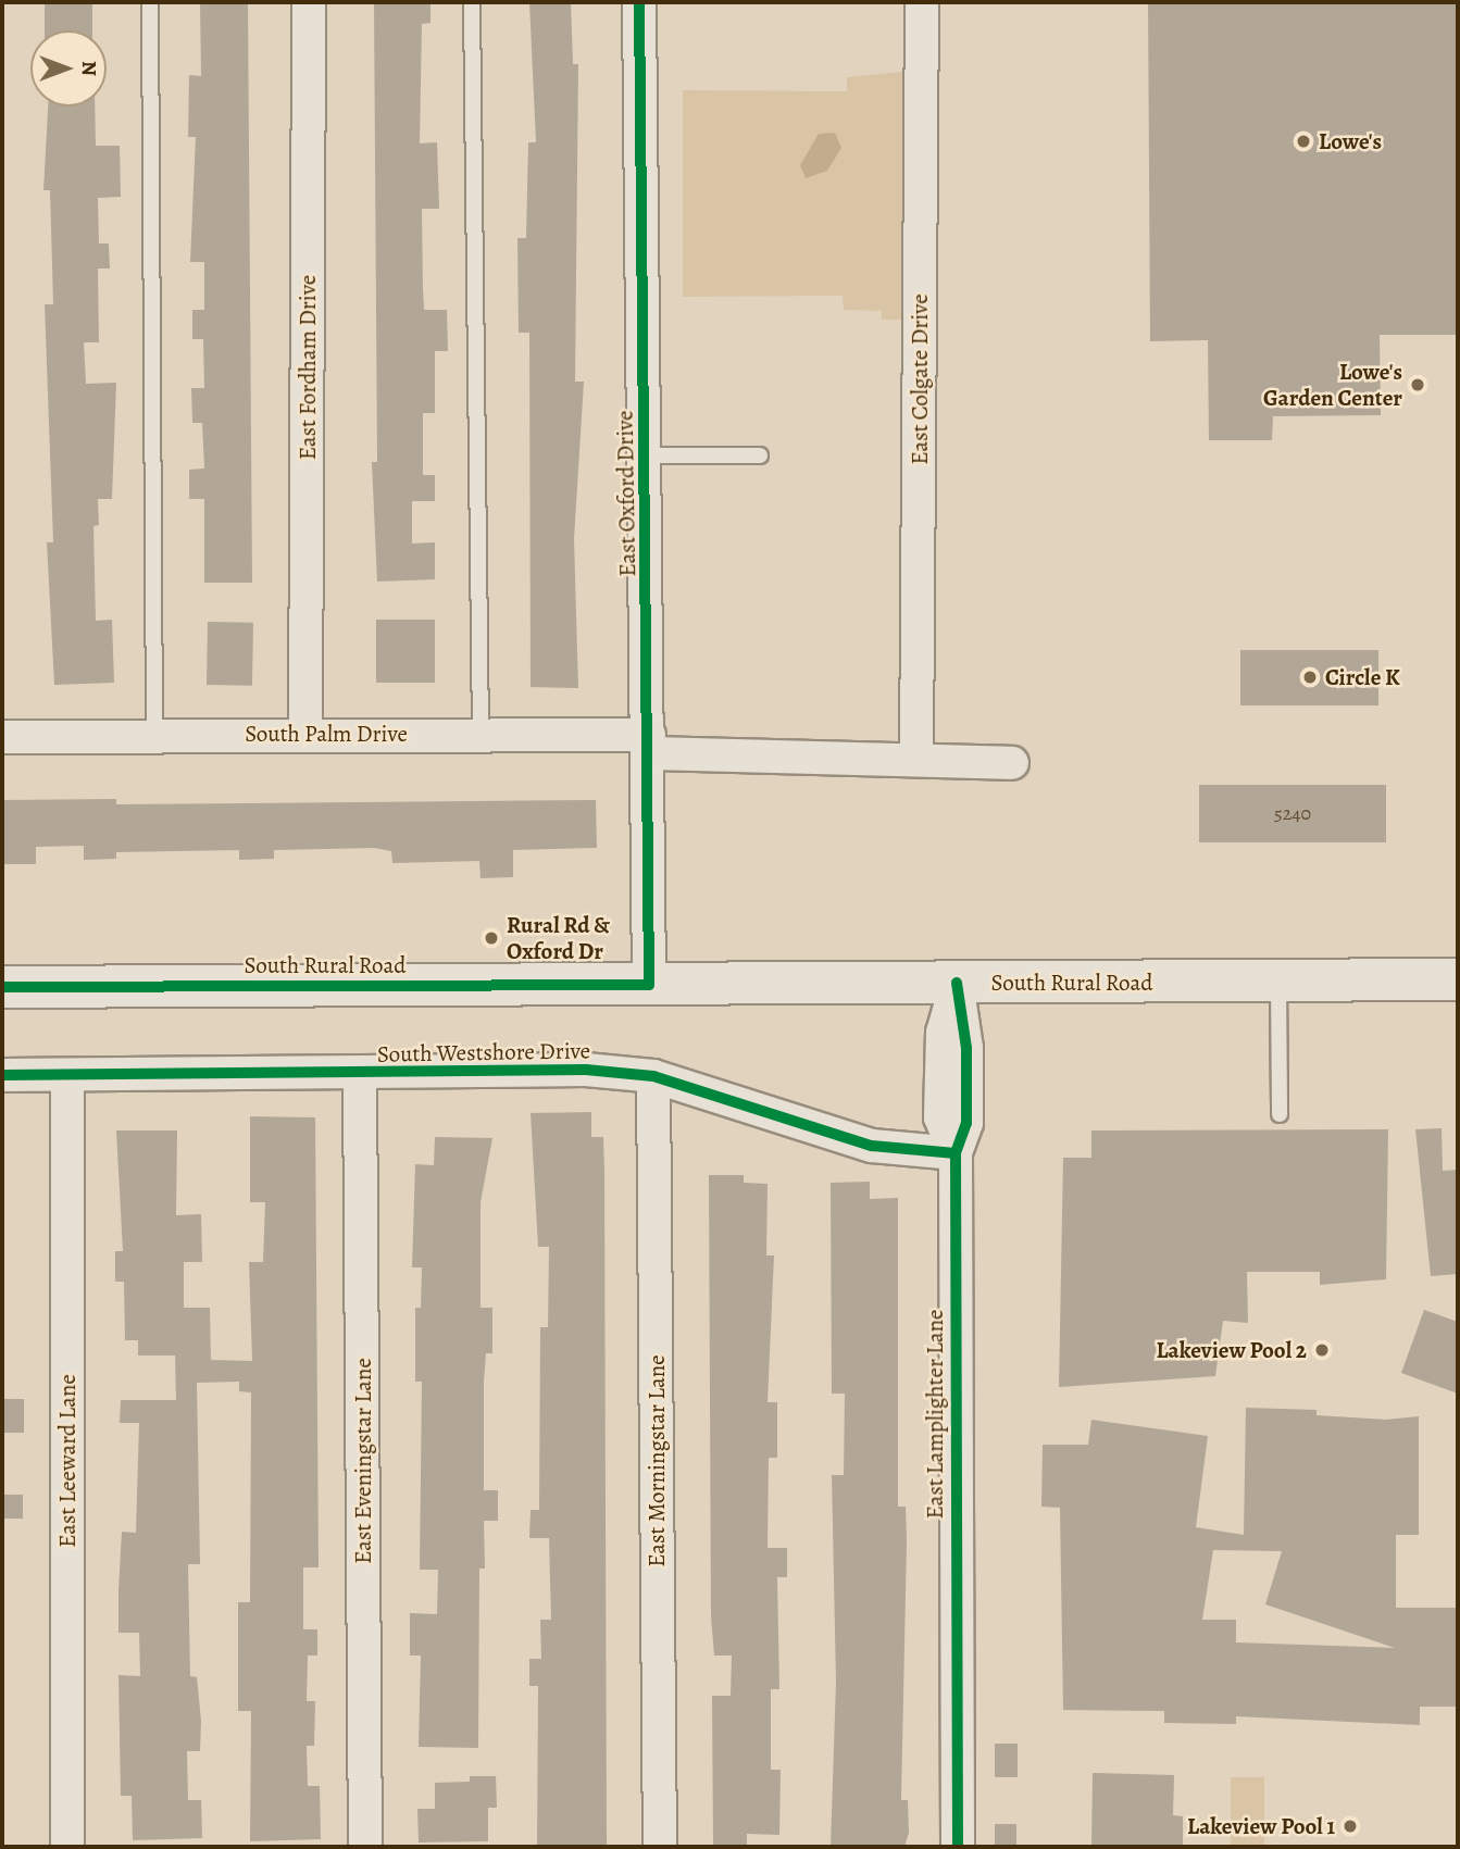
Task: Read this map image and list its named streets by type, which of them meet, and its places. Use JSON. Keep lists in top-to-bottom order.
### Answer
{
  "streets": {
    "main road": ["South Rural Road"],
    "street": [
      "East Fordham Drive",
      "East Colgate Drive",
      "East Oxford Drive",
      "South Palm Drive",
      "South Westshore Drive",
      "East Lamplighter Lane",
      "East Leeward Lane",
      "East Eveningstar Lane",
      "East Morningstar Lane"
    ]
  },
  "crossings": [
    ["East Fordham Drive", "South Palm Drive"],
    ["East Colgate Drive", "South Palm Drive"],
    ["East Oxford Drive", "South Palm Drive"],
    ["East Oxford Drive", "South Rural Road"],
    ["South Rural Road", "East Lamplighter Lane"],
    ["South Westshore Drive", "East Lamplighter Lane"],
    ["South Westshore Drive", "East Leeward Lane"],
    ["South Westshore Drive", "East Eveningstar Lane"],
    ["South Westshore Drive", "East Morningstar Lane"]
  ],
  "places": [
    "Lowe's",
    "Lowe's Garden Center",
    "Circle K",
    "Rural Rd & Oxford Dr",
    "Lakeview Pool 2",
    "Lakeview Pool 1"
  ],
  "house_numbers": ["5240"],
  "north": "right"
}
